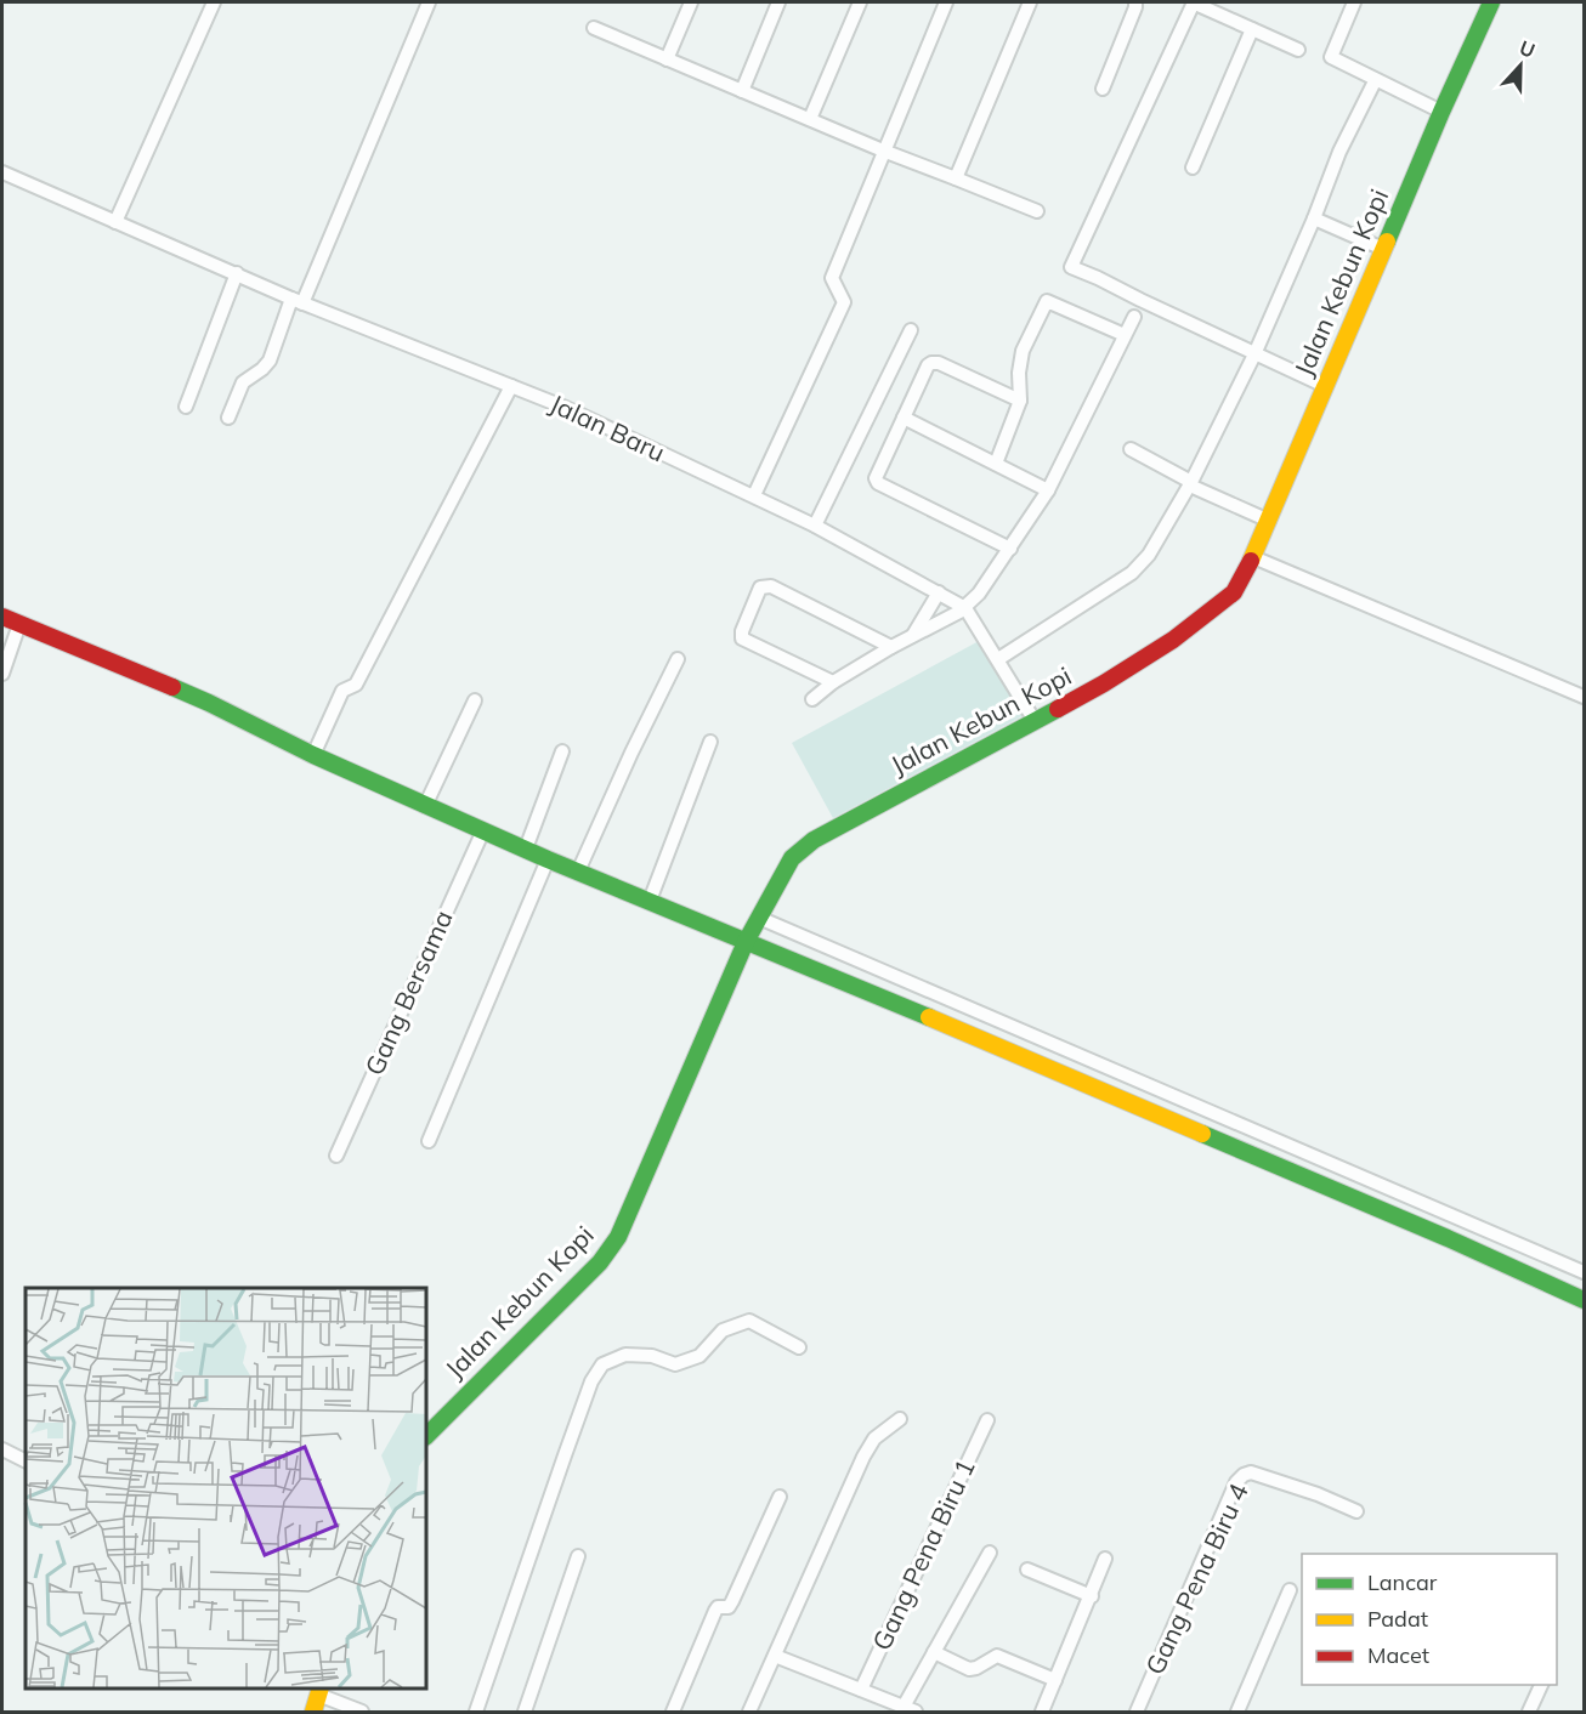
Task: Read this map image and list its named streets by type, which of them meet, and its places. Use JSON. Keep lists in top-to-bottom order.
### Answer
{
  "streets": {
    "main road": ["Jalan Kebun Kopi"],
    "street": [
      "Jalan Baru",
      "Gang Bersama",
      "Gang Pena Biru 1",
      "Gang Pena Biru 4"
    ]
  },
  "crossings": [
    ["Jalan Kebun Kopi", "Jalan Baru"]
  ],
  "legend": ["Lancar", "Padat", "Macet"],
  "north": "top"
}
